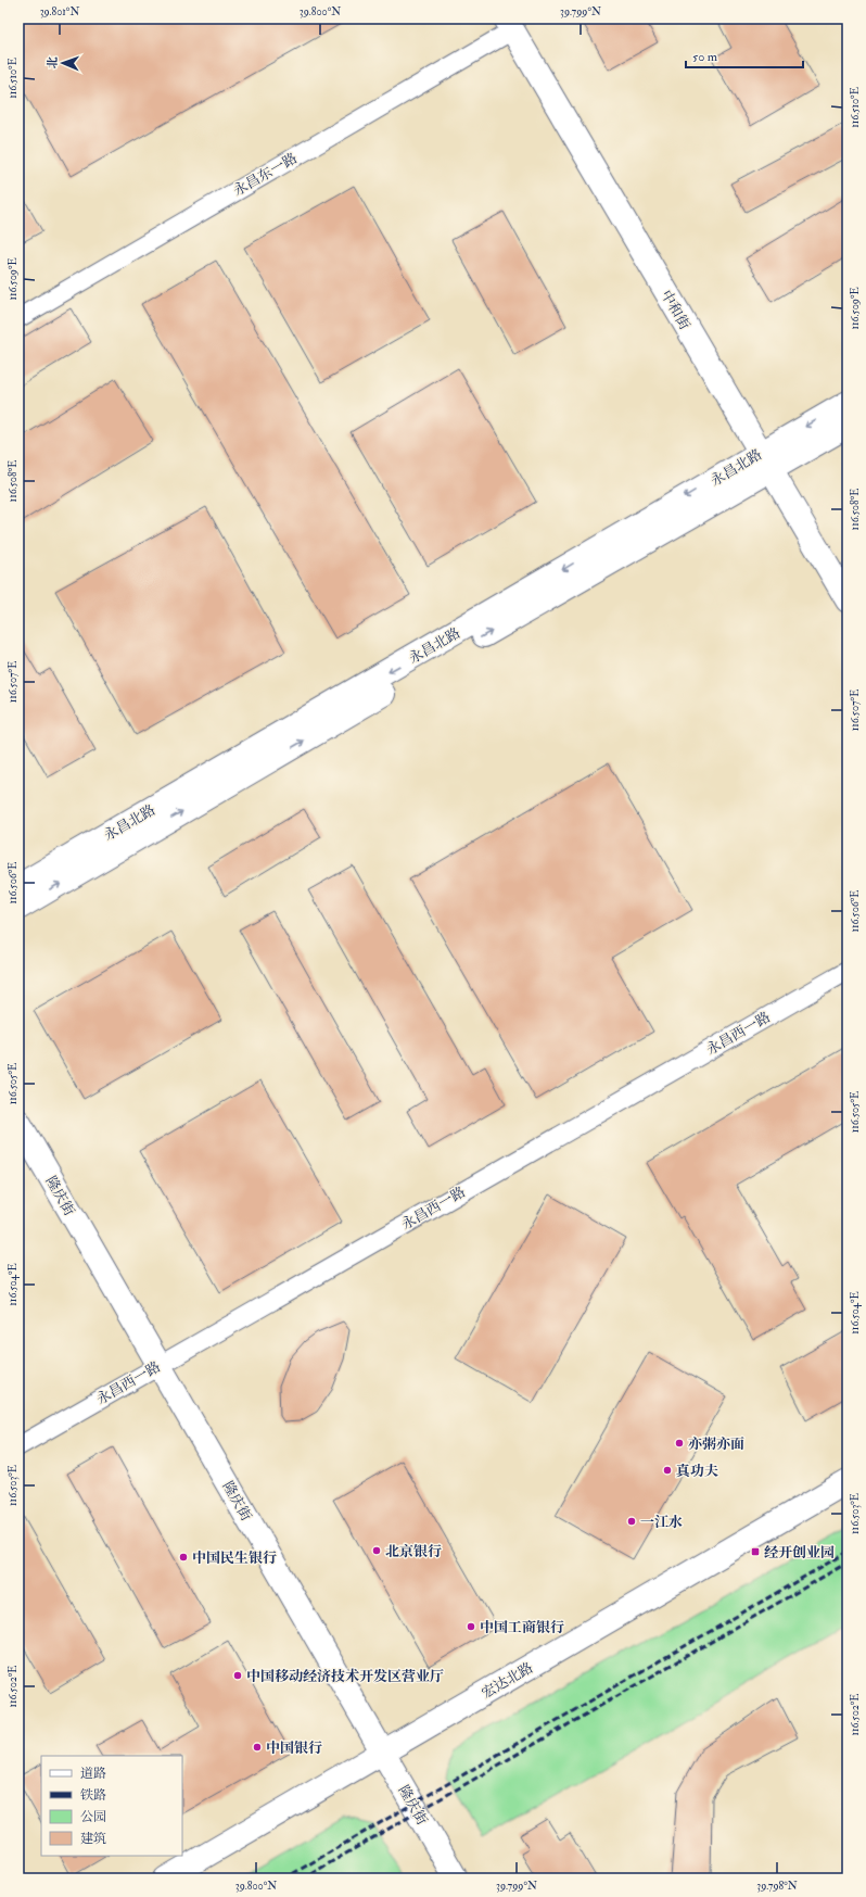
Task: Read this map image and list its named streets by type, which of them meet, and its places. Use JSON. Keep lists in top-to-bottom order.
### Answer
{
  "streets": {
    "street": [
      "永昌东一路",
      "中和街",
      "永昌北路",
      "永昌西一路",
      "隆庆街",
      "宏达北路"
    ]
  },
  "crossings": [
    ["永昌东一路", "中和街"],
    ["中和街", "永昌北路"],
    ["永昌西一路", "隆庆街"],
    ["隆庆街", "宏达北路"]
  ],
  "places": {
    "other": [
      "亦粥亦面",
      "真功夫",
      "一江水",
      "北京银行",
      "中国民生银行",
      "中国工商银行",
      "中国移动经济技术开发区营业厅",
      "中国银行"
    ],
    "transit": ["经开创业园"]
  },
  "legend": [
    "道路",
    "铁路",
    "公园",
    "建筑"
  ],
  "scale_bar": "50 m",
  "north": "left",
  "coordinates": [
    "39.801°N",
    "39.800°N",
    "39.799°N",
    "116.510°E",
    "116.509°E",
    "116.508°E",
    "116.507°E",
    "116.506°E",
    "116.505°E",
    "116.504°E",
    "116.503°E",
    "116.502°E",
    "39.798°N"
  ]
}
